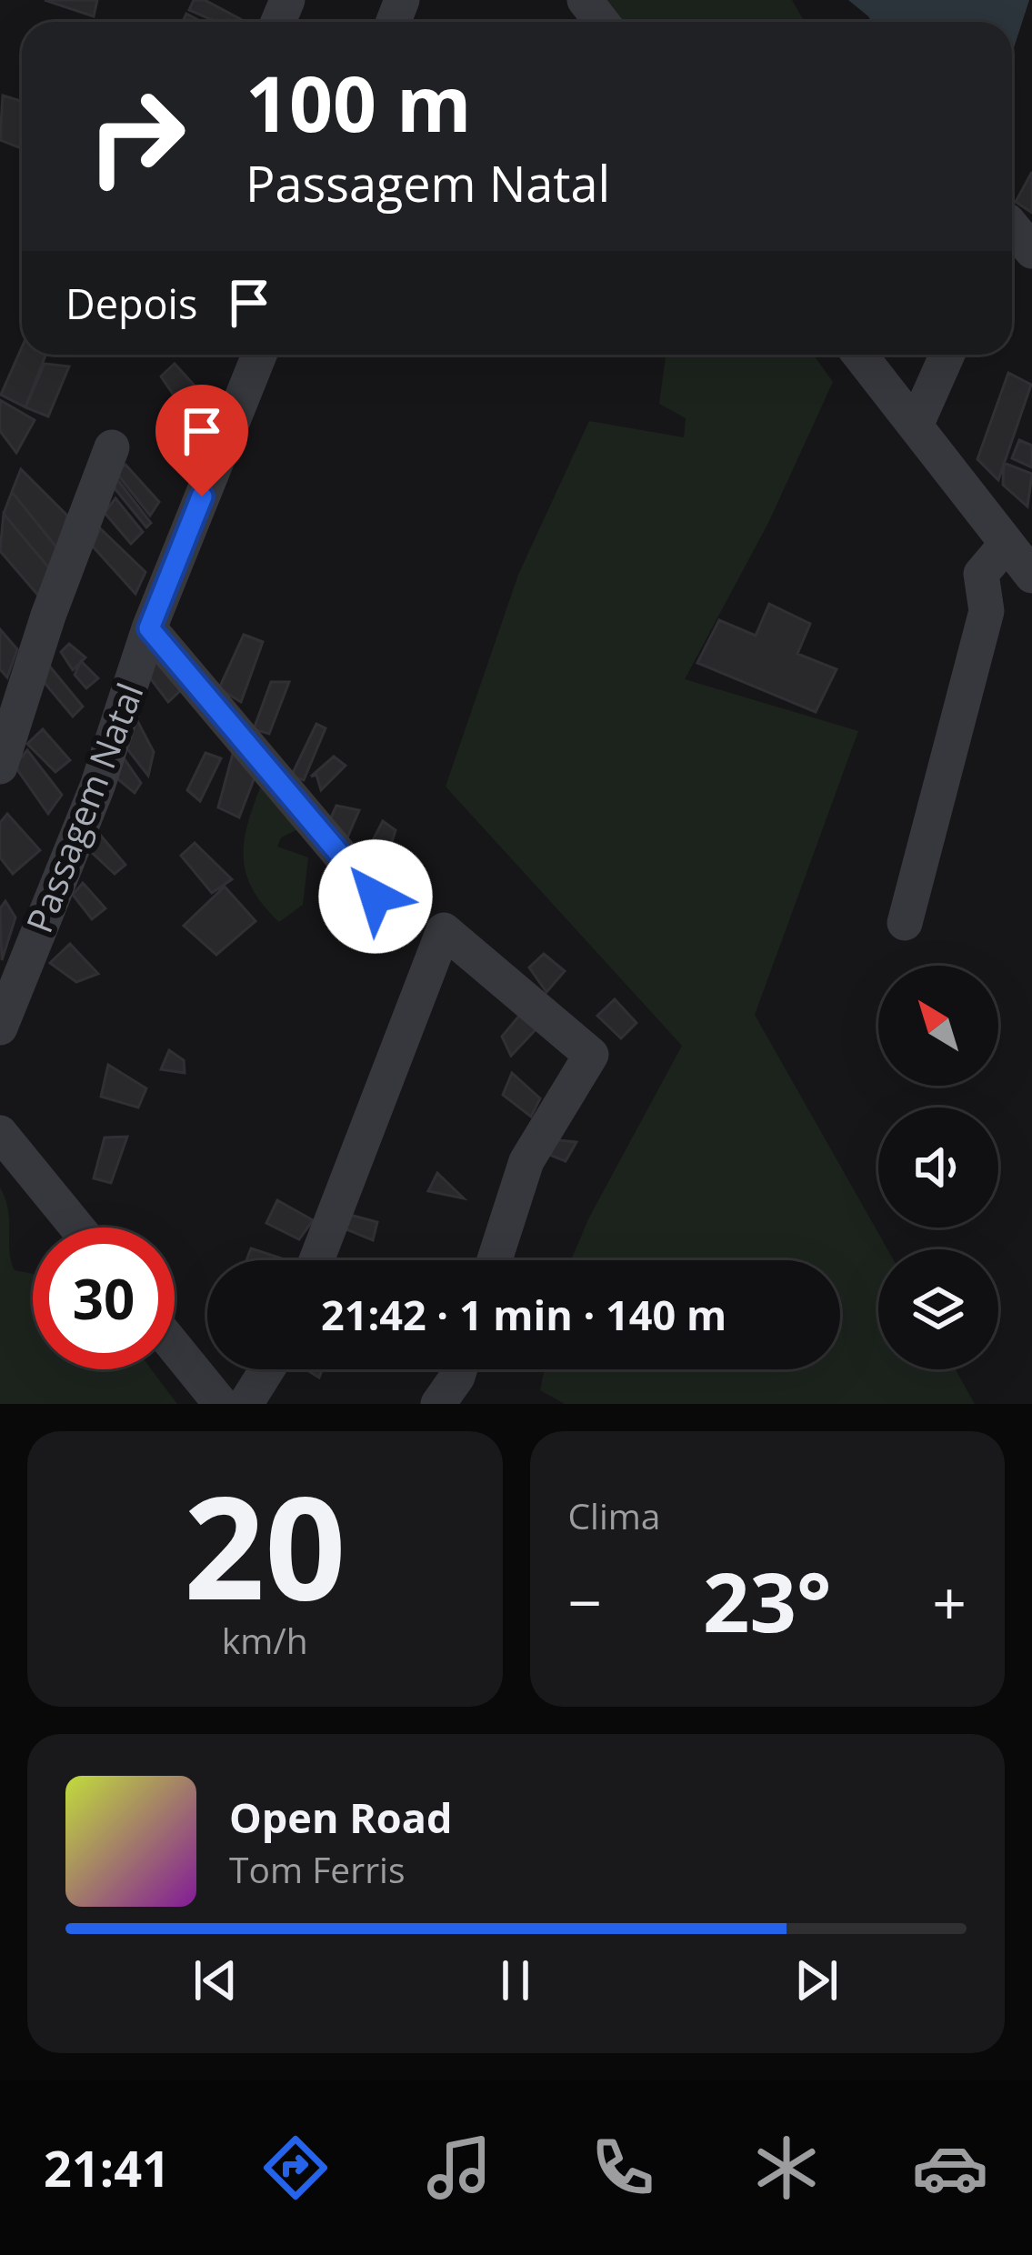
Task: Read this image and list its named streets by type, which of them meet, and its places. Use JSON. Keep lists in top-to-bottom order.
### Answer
{
  "streets": {
    "street": ["Passagem Natal"]
  },
  "north": "top left",
  "page": {
    "turn": ["100 m", "Passagem Natal"],
    "then": "Depois",
    "limit": "30",
    "trip": "21:42 · 1 min · 140 m",
    "tile": [
      ["20", "km/h"],
      "Clima"
    ],
    "heat": ["−", "23°", "+"],
    "song": ["Open Road", "Tom Ferris"],
    "tabs": "21:41"
  }
}
